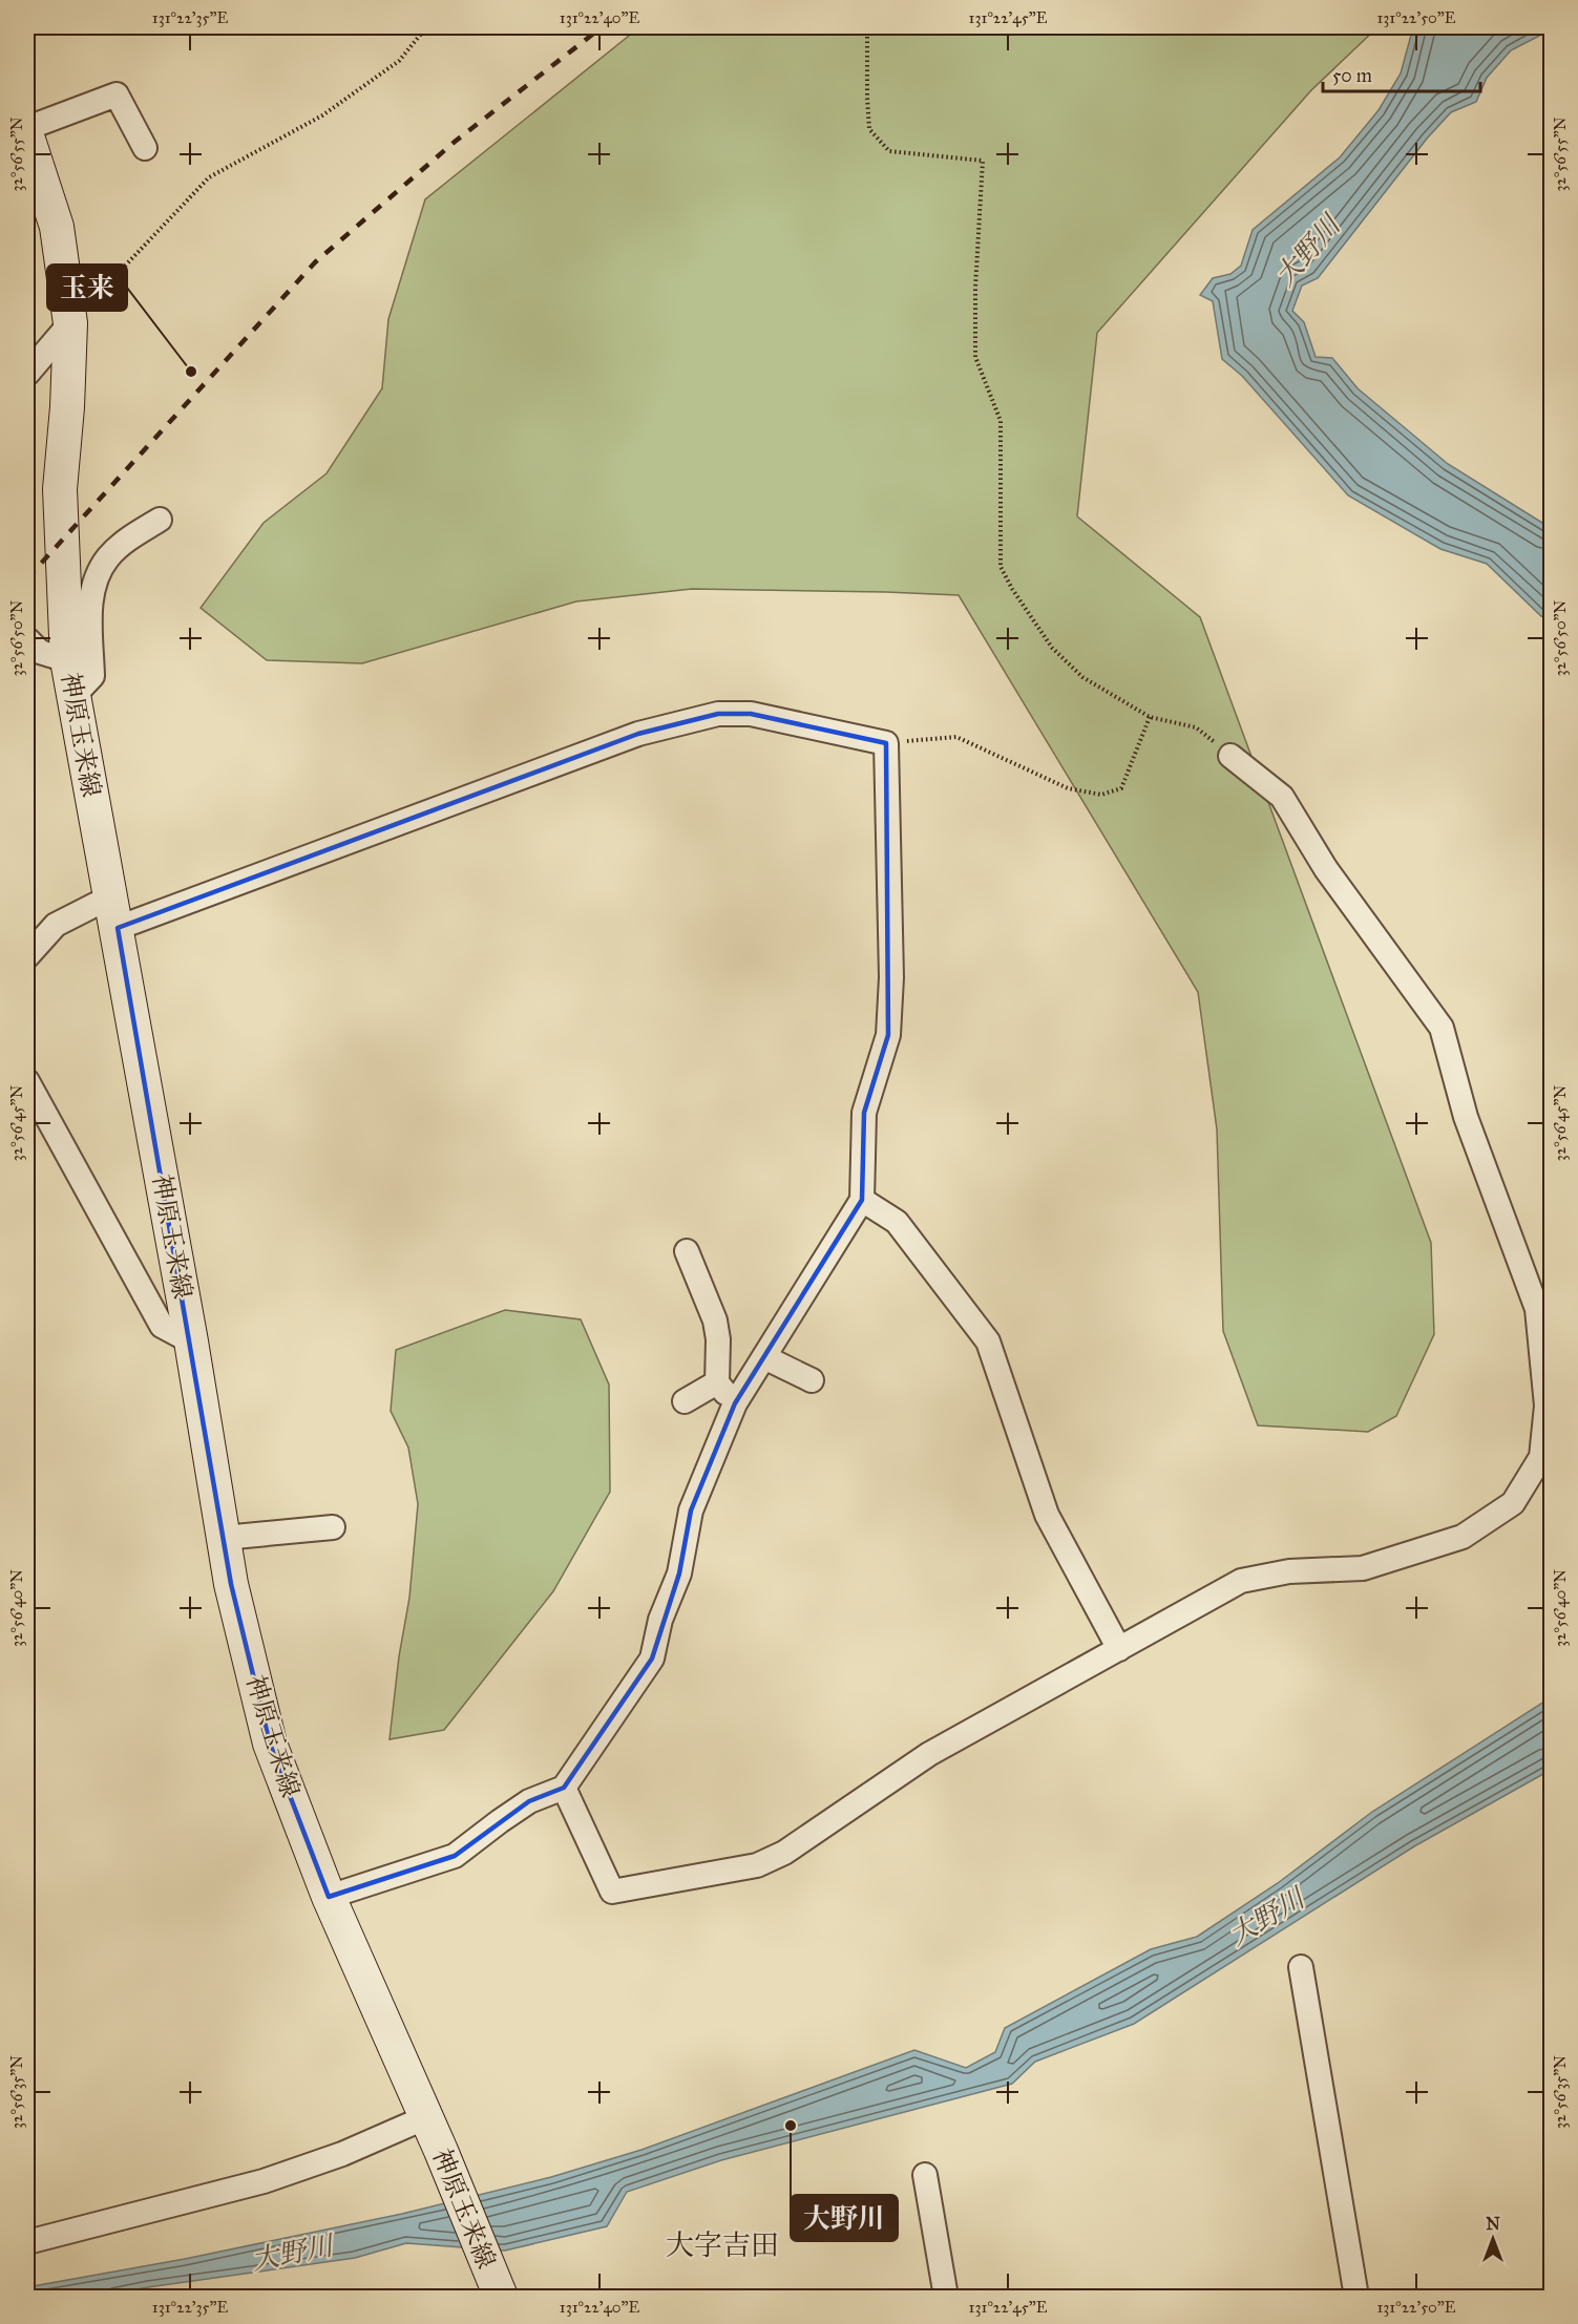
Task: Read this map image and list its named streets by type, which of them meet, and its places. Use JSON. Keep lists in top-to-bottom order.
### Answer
{
  "streets": {
    "main road": ["神原玉来線"]
  },
  "districts": ["大字吉田"],
  "water": ["大野川"],
  "places": ["玉来", "大野川"],
  "scale_bar": "50 m",
  "north": "top",
  "coordinates": [
    "131°22'35\"E",
    "131°22'40\"E",
    "131°22'45\"E",
    "131°22'50\"E",
    "32°56'55\"N",
    "32°56'50\"N",
    "32°56'45\"N",
    "32°56'40\"N",
    "32°56'35\"N"
  ]
}
